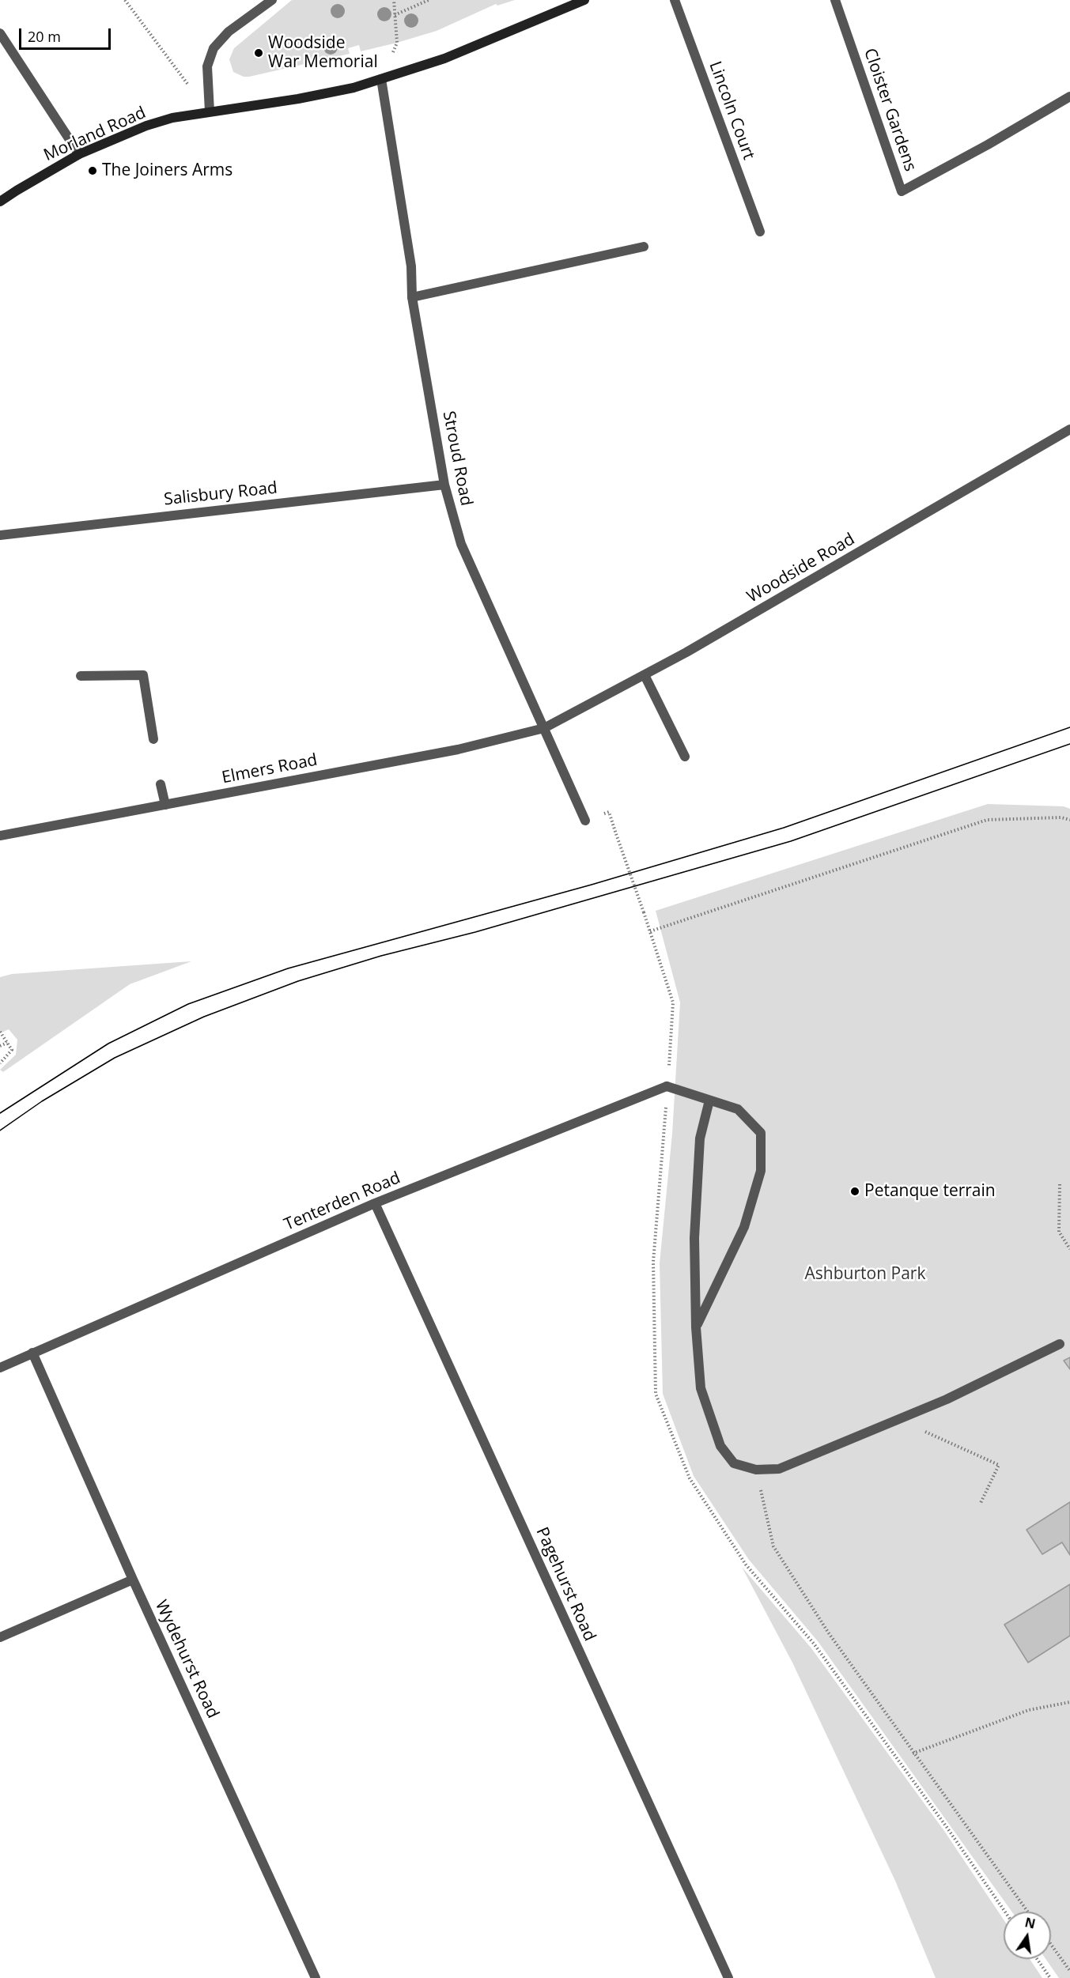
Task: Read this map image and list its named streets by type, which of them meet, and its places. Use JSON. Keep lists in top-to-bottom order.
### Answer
{
  "streets": {
    "main road": ["Morland Road"],
    "street": [
      "Cloister Gardens",
      "Lincoln Court",
      "Stroud Road",
      "Salisbury Road",
      "Woodside Road",
      "Elmers Road",
      "Tenterden Road",
      "Pagehurst Road",
      "Wydehurst Road"
    ]
  },
  "crossings": [
    ["Morland Road", "Stroud Road"],
    ["Stroud Road", "Salisbury Road"],
    ["Stroud Road", "Woodside Road"],
    ["Stroud Road", "Elmers Road"],
    ["Woodside Road", "Elmers Road"],
    ["Tenterden Road", "Pagehurst Road"],
    ["Tenterden Road", "Wydehurst Road"]
  ],
  "parks": ["Ashburton Park"],
  "places": ["Woodside War Memorial", "The Joiners Arms", "Petanque terrain"],
  "scale_bar": "20 m",
  "north": "top"
}
